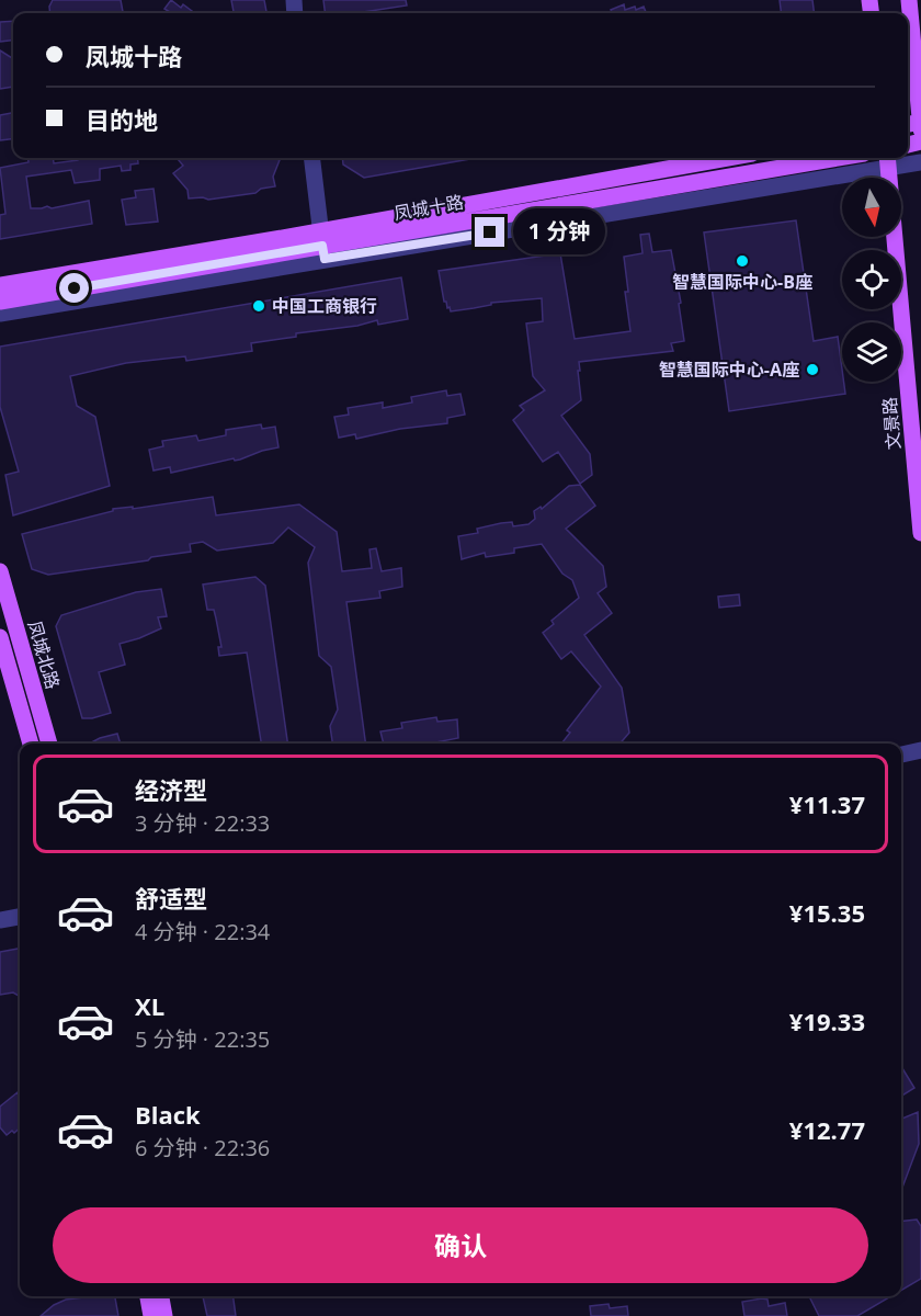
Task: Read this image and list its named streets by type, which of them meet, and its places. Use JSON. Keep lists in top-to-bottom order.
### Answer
{
  "streets": {
    "main road": ["凤城十路", "文景路", "凤城北路"]
  },
  "places": ["智慧国际中心-B座", "中国工商银行", "智慧国际中心-A座"],
  "north": "bottom",
  "page": {
    "banner": ["凤城十路", "目的地"],
    "bubble": "1 分钟",
    "list": [
      {
        "name": "经济型",
        "note": "3 分钟 · 22:33",
        "value": "¥11.37"
      },
      {
        "name": "舒适型",
        "note": "4 分钟 · 22:34",
        "value": "¥15.35"
      },
      {
        "name": "XL",
        "note": "5 分钟 · 22:35",
        "value": "¥19.33"
      },
      {
        "name": "Black",
        "note": "6 分钟 · 22:36",
        "value": "¥12.77"
      }
    ],
    "buttons": "确认"
  }
}
